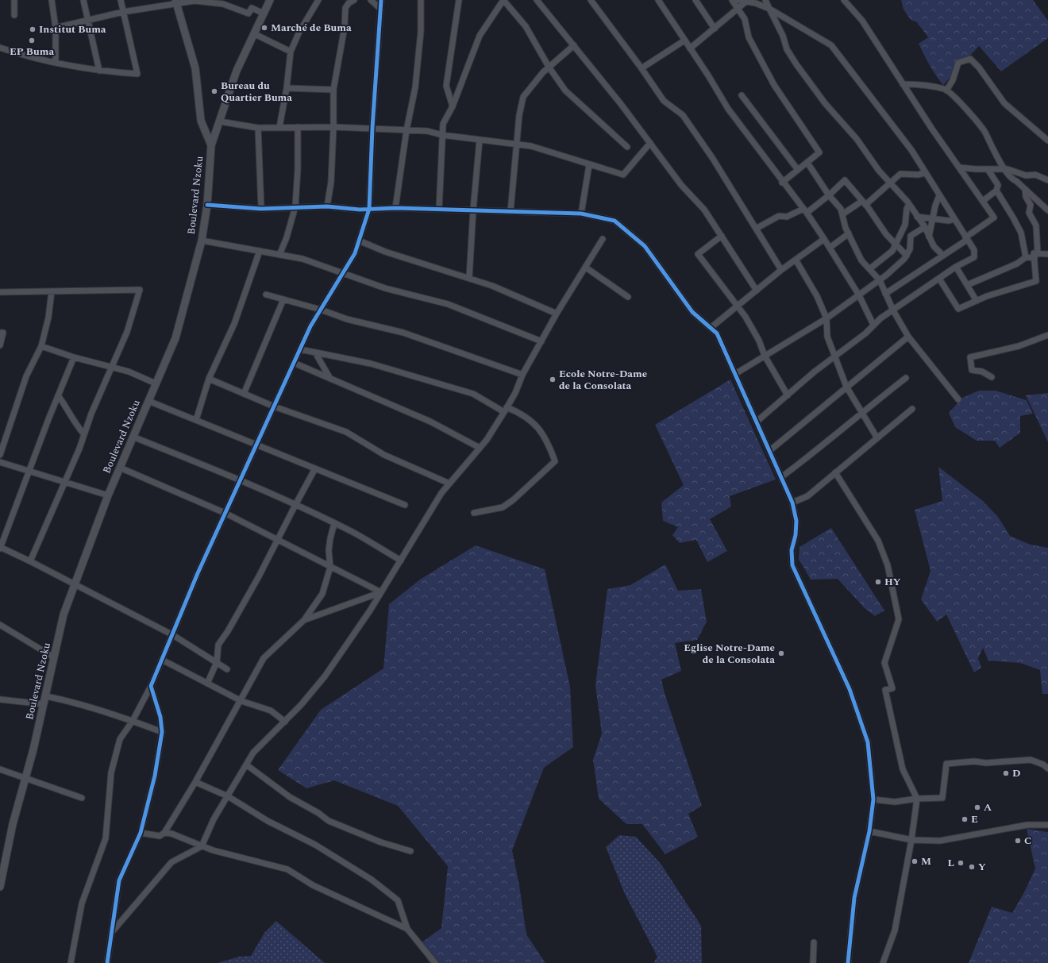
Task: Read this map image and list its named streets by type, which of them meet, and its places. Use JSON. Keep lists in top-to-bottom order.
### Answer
{
  "streets": {
    "street": ["Boulevard Nzoku"]
  },
  "places": [
    "Marché de Buma",
    "Institut Buma",
    "EP Buma",
    "Bureau du Quartier Buma",
    "Ecole Notre-Dame de la Consolata",
    "HY",
    "Eglise Notre-Dame de la Consolata",
    "D",
    "A",
    "E",
    "C",
    "M",
    "L",
    "Y"
  ]
}
